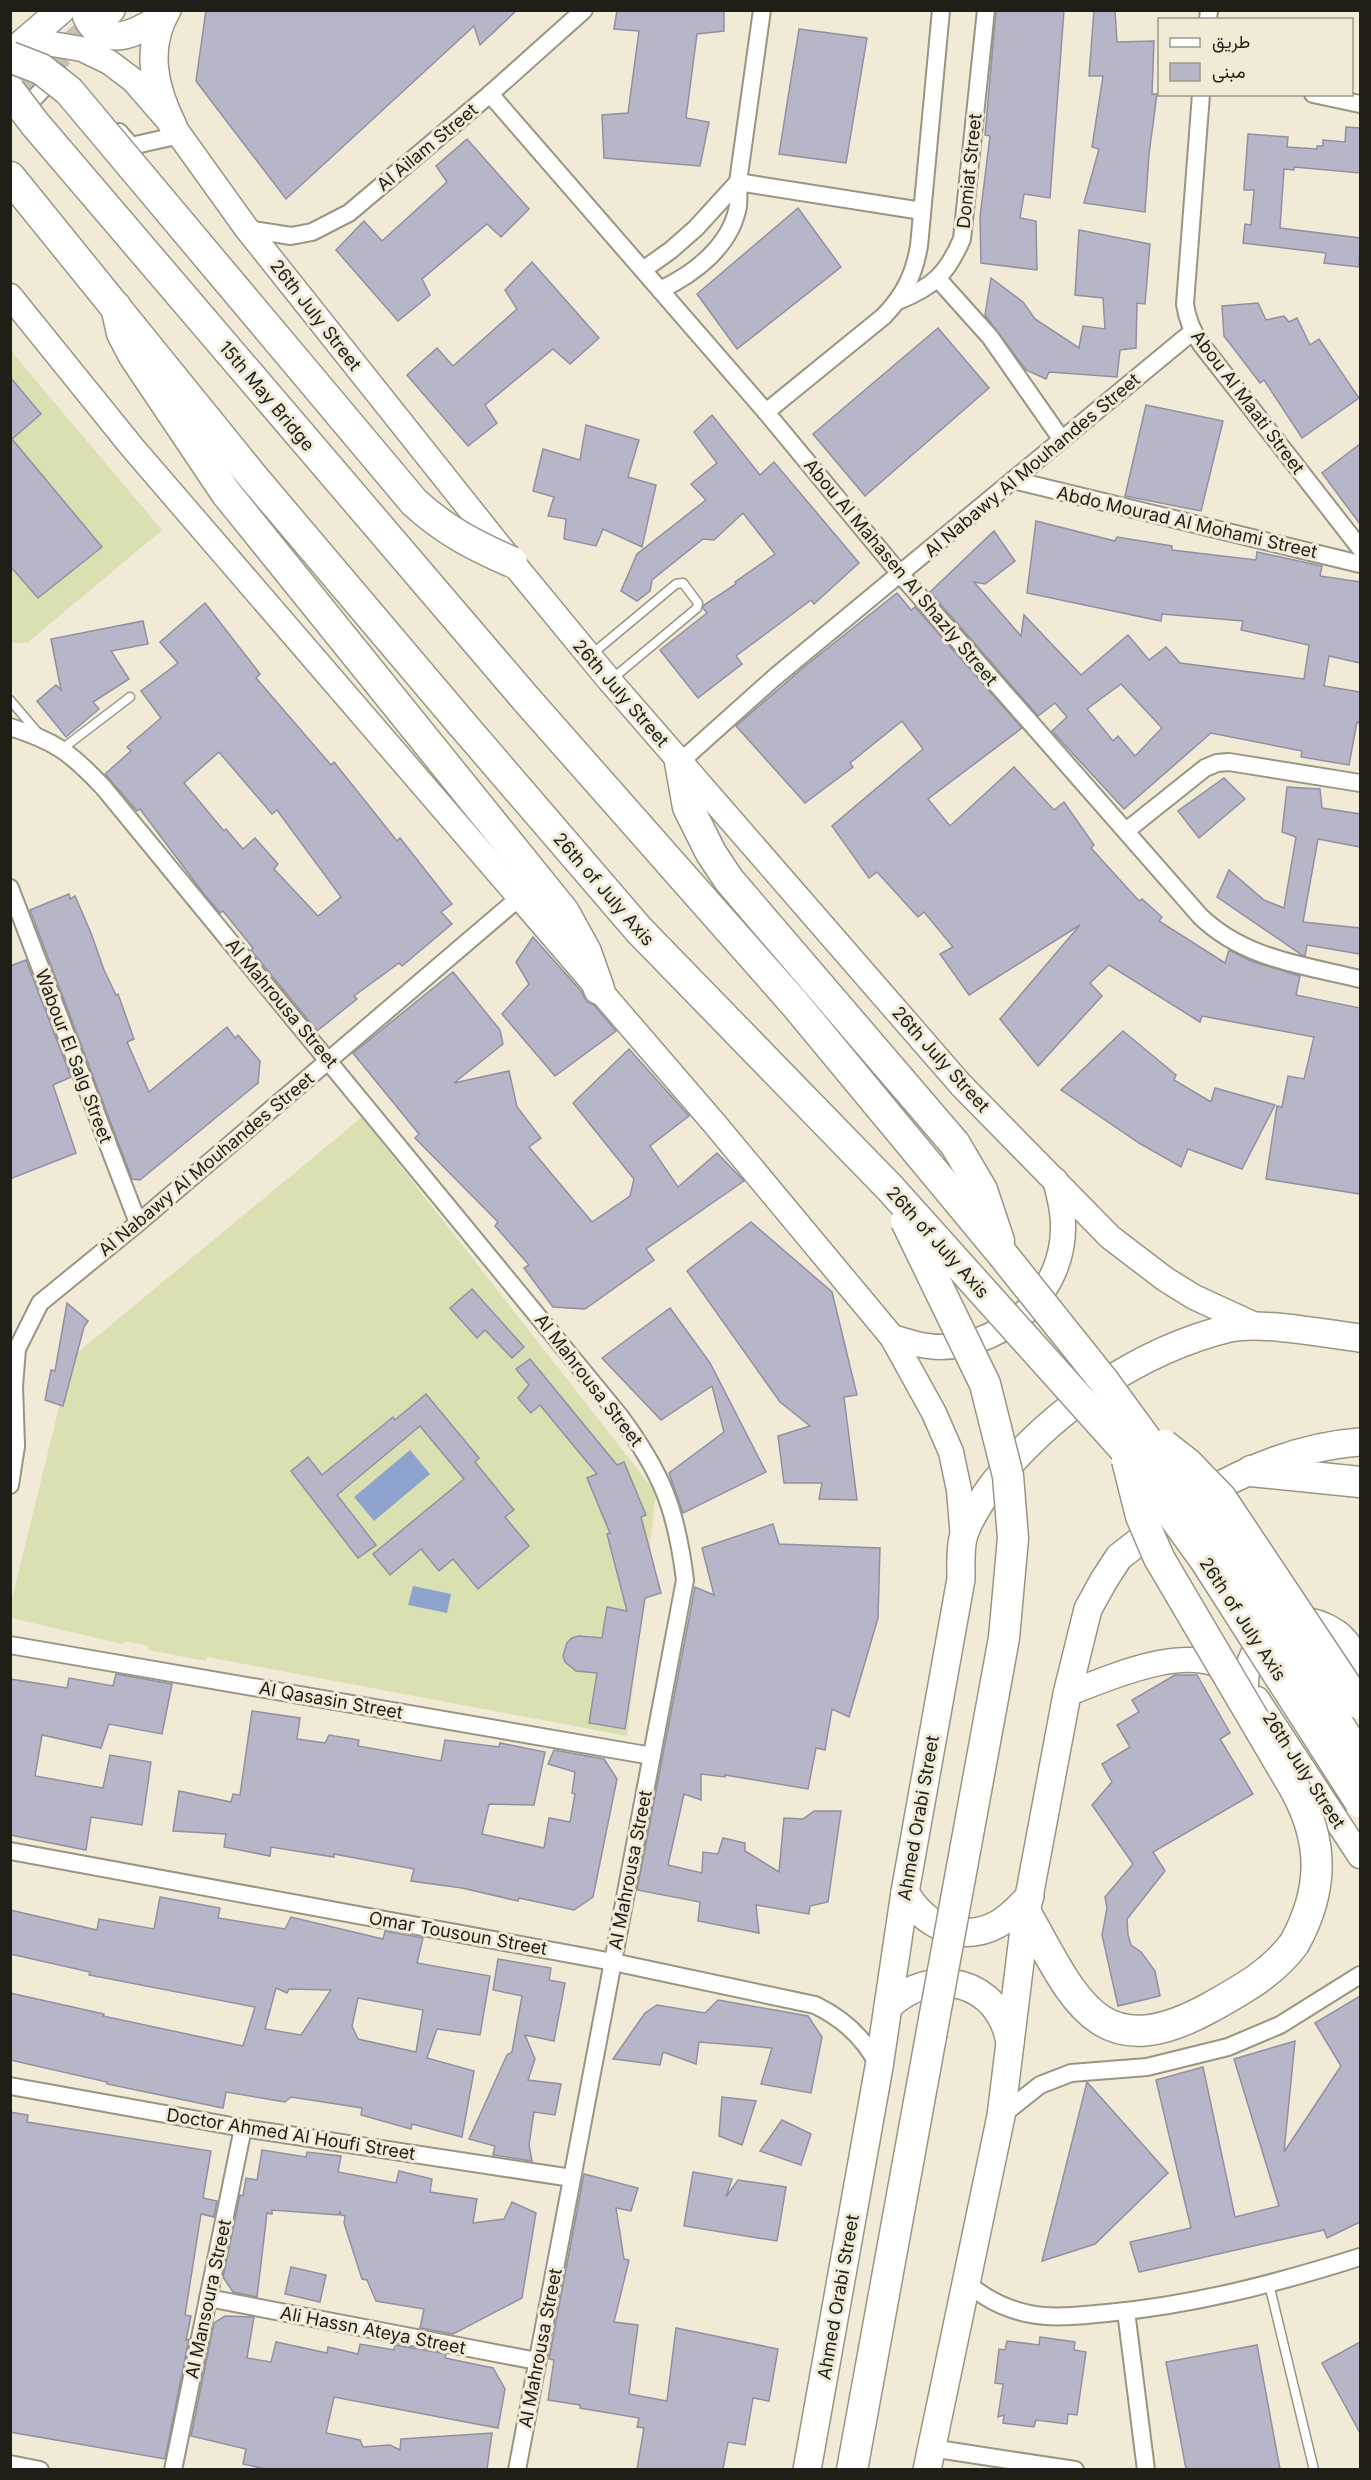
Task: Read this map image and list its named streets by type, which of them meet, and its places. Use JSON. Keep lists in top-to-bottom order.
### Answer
{
  "streets": {
    "highway": ["15th May Bridge", "26th of July Axis"],
    "main road": ["26th July Street", "Ahmed Orabi Street"],
    "street": [
      "Al Ailam Street",
      "Domiat Street",
      "Abou Al Maati Street",
      "Al Nabawy Al Mouhandes Street",
      "Abdo Mourad Al Mohami Street",
      "Abou Al Mahasen Al Shazly Street",
      "Al Mahrousa Street",
      "Wabour El Salg Street",
      "Al Qasasin Street",
      "Omar Tousoun Street",
      "Doctor Ahmed Al Houfi Street",
      "Al Mansoura Street",
      "Ali Hassn Ateya Street"
    ]
  },
  "crossings": [
    ["Al Ailam Street", "26th July Street"],
    ["Al Ailam Street", "Abou Al Mahasen Al Shazly Street"],
    ["Domiat Street", "Abou Al Mahasen Al Shazly Street"],
    ["26th July Street", "Al Nabawy Al Mouhandes Street"],
    ["26th July Street", "Ahmed Orabi Street"],
    ["15th May Bridge", "26th of July Axis"],
    ["Abou Al Maati Street", "Al Nabawy Al Mouhandes Street"],
    ["Al Nabawy Al Mouhandes Street", "Abdo Mourad Al Mohami Street"],
    ["Al Nabawy Al Mouhandes Street", "Abou Al Mahasen Al Shazly Street"],
    ["Al Nabawy Al Mouhandes Street", "Al Mahrousa Street"],
    ["Al Nabawy Al Mouhandes Street", "Wabour El Salg Street"],
    ["Al Mahrousa Street", "Al Qasasin Street"],
    ["Al Mahrousa Street", "Omar Tousoun Street"],
    ["Al Mahrousa Street", "Doctor Ahmed Al Houfi Street"],
    ["Al Mahrousa Street", "Ali Hassn Ateya Street"],
    ["Ahmed Orabi Street", "Omar Tousoun Street"],
    ["Doctor Ahmed Al Houfi Street", "Al Mansoura Street"],
    ["Al Mansoura Street", "Ali Hassn Ateya Street"]
  ],
  "legend": ["طريق", "مبنى"]
}
